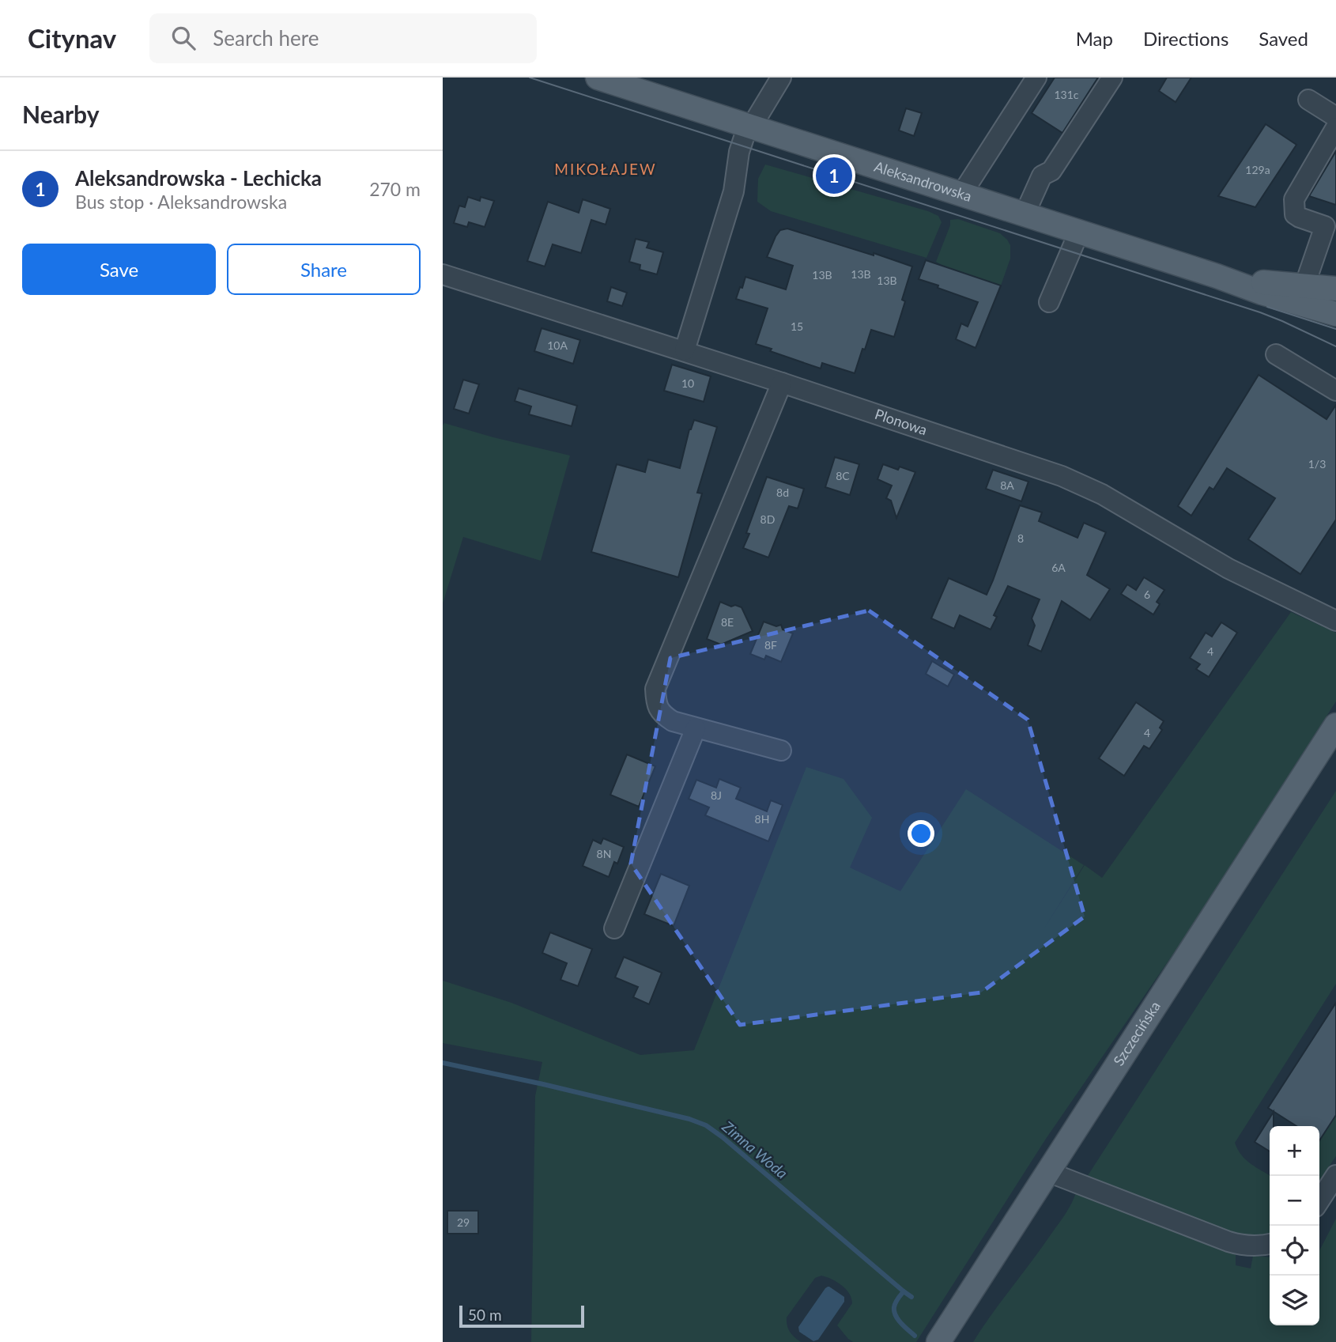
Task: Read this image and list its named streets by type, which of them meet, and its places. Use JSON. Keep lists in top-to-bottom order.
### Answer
{
  "streets": {
    "main road": ["Aleksandrowska", "Szczecińska"],
    "street": ["Plonowa"]
  },
  "districts": ["MIKOŁAJEW"],
  "water": ["Zimna Woda"],
  "house_numbers": [
    "131c",
    "129a",
    "13B",
    "13B",
    "13B",
    "15",
    "10A",
    "10",
    "1/3",
    "8C",
    "8A",
    "8d",
    "8D",
    "8",
    "6A",
    "6",
    "8E",
    "8F",
    "4",
    "4",
    "8J",
    "8H",
    "8N",
    "29"
  ],
  "scale_bar": "50 m",
  "page": {
    "header": "Citynav",
    "search": "Search here",
    "nav": ["Map", "Directions", "Saved"],
    "heading": "Nearby",
    "list": [
      {
        "mark": "1",
        "name": "Aleksandrowska - Lechicka",
        "note": "Bus stop · Aleksandrowska",
        "value": "270 m"
      }
    ],
    "pins": "1",
    "buttons": ["Save", "Share"],
    "map_buttons": ["+", "−"],
    "scale": "50 m"
  }
}
